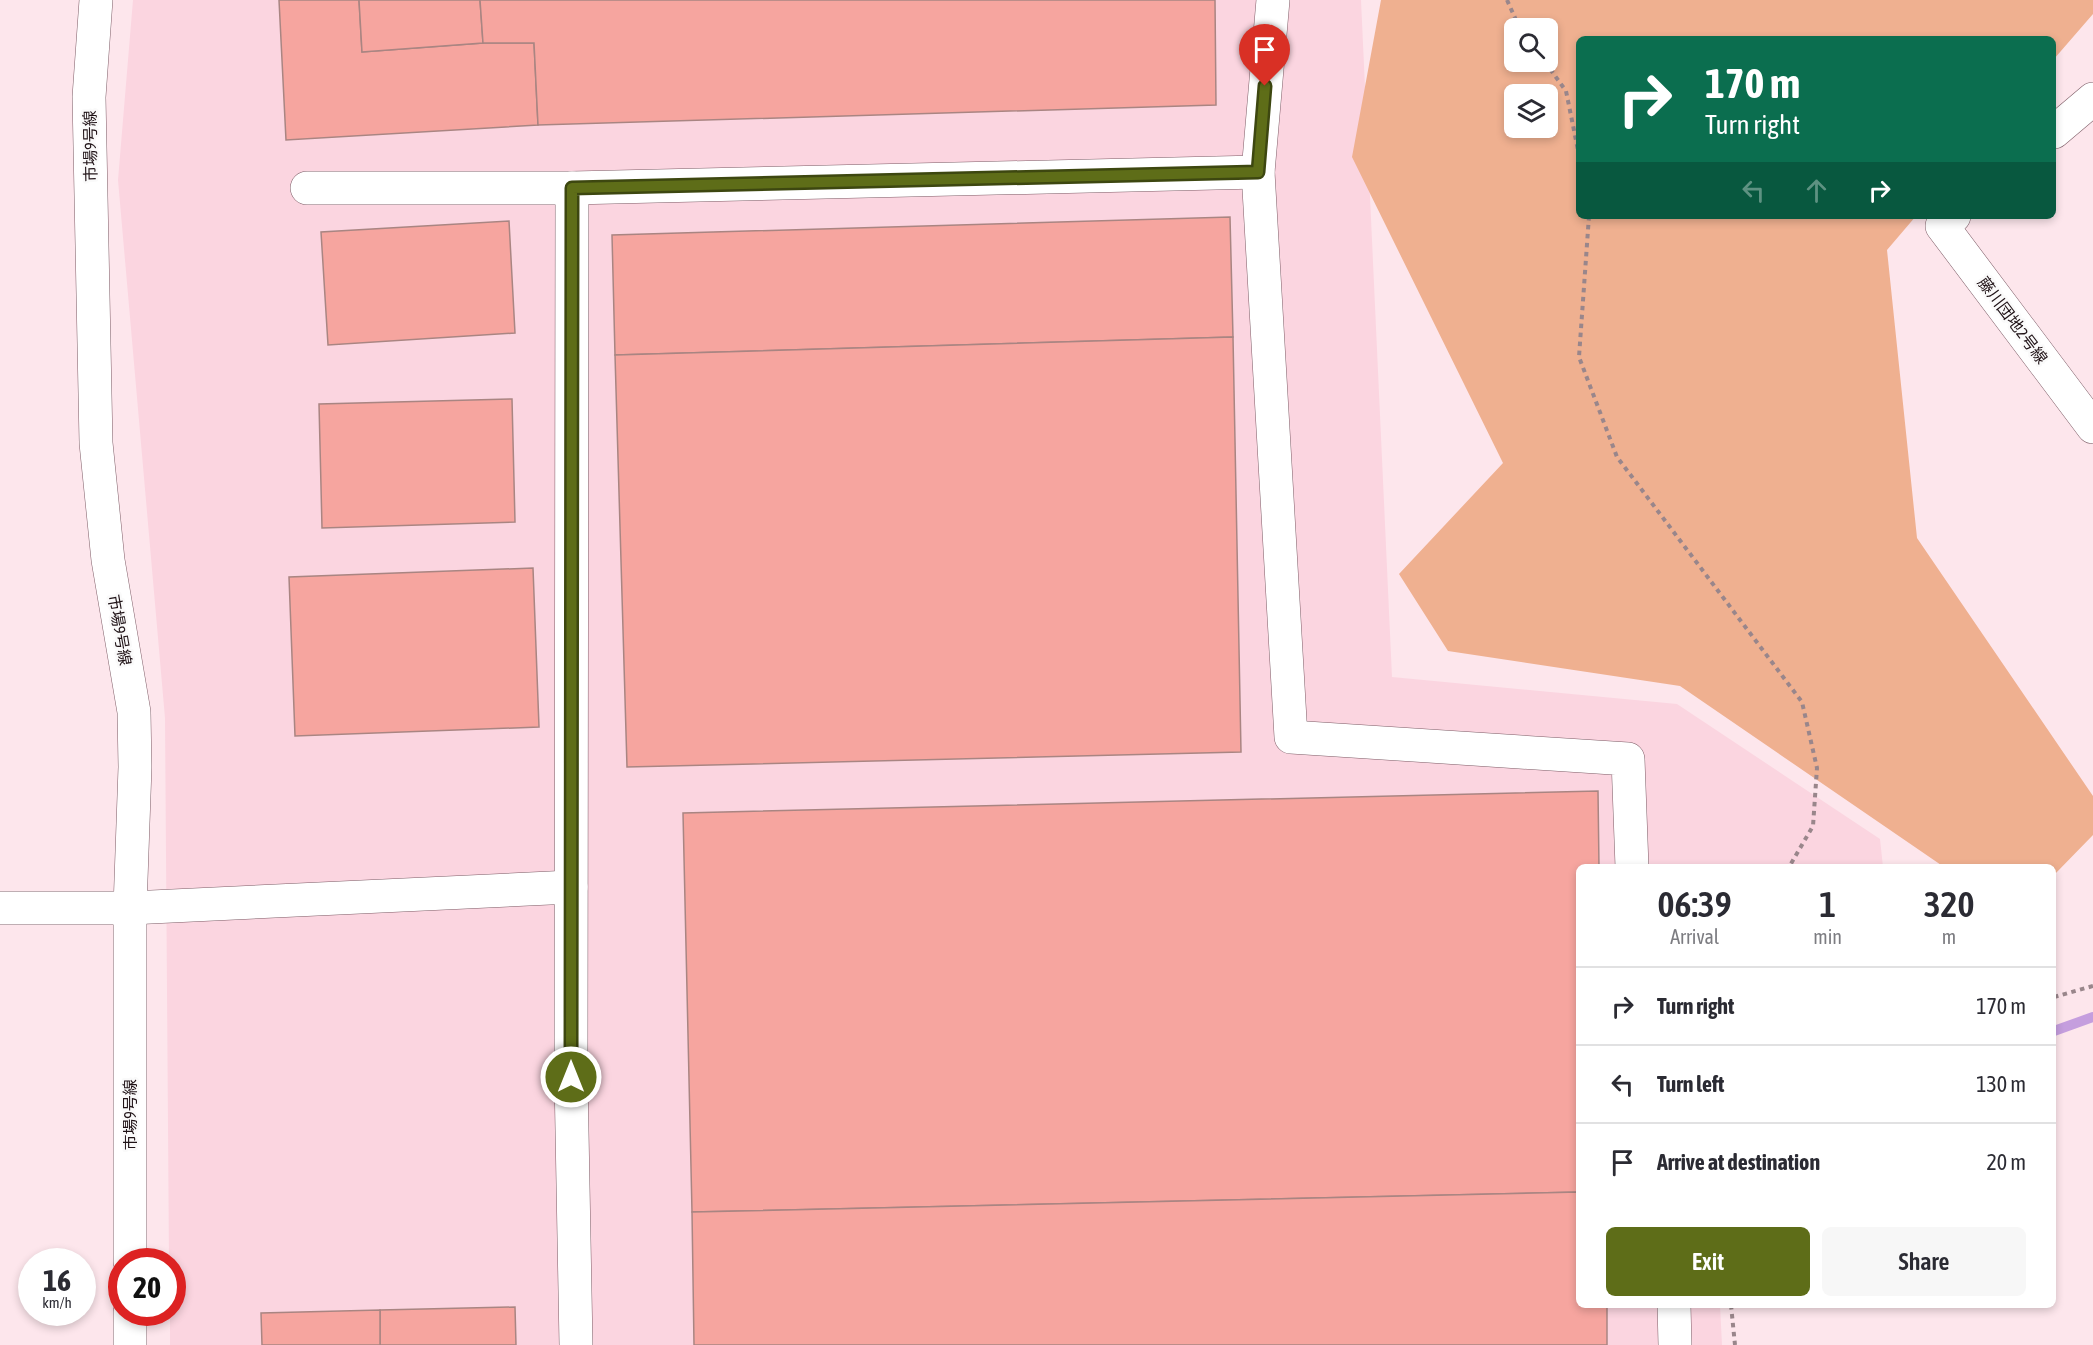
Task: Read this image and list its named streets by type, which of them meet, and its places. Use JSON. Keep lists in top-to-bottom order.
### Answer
{
  "streets": {
    "street": ["市場9号線", "藤川団地2号線"]
  },
  "page": {
    "turn": ["170 m", "Turn right"],
    "eta": [
      "06:39",
      "Arrival",
      "1",
      "min",
      "320",
      "m"
    ],
    "list": [
      {
        "name": "Turn right",
        "value": "170 m"
      },
      {
        "name": "Turn left",
        "value": "130 m"
      },
      {
        "name": "Arrive at destination",
        "value": "20 m"
      }
    ],
    "buttons": ["Exit", "Share"],
    "speed": "16 km/h",
    "limit": "20"
  }
}
